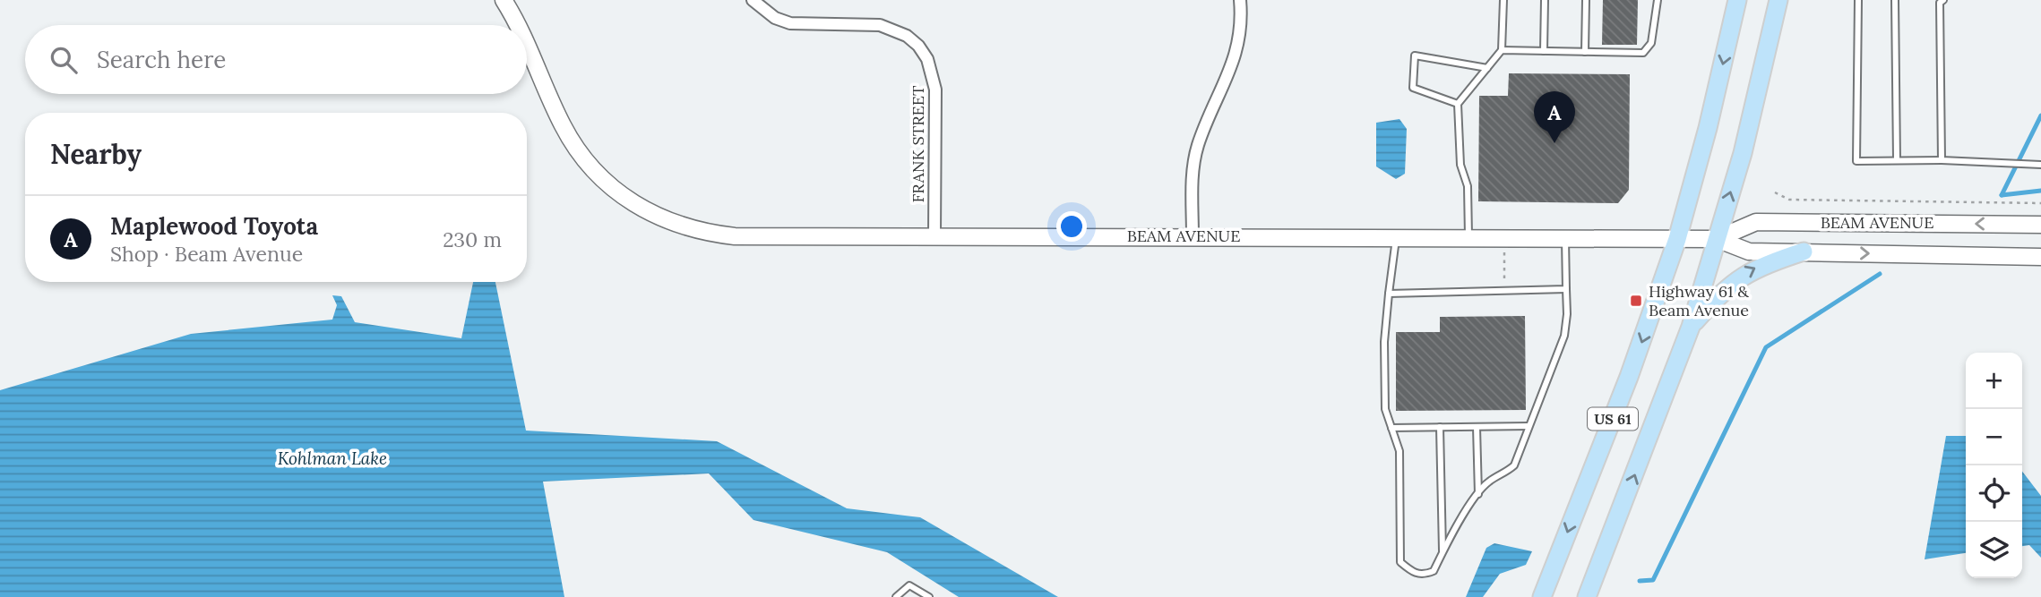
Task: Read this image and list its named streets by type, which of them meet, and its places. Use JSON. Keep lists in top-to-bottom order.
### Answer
{
  "streets": {
    "main road": ["US 61"],
    "street": ["FRANK STREET", "BEAM AVENUE"]
  },
  "crossings": [
    ["FRANK STREET", "BEAM AVENUE"],
    ["BEAM AVENUE", "US 61"]
  ],
  "water": ["Kohlman Lake"],
  "places": {
    "transit": ["Highway 61 & Beam Avenue"]
  },
  "page": {
    "search": "Search here",
    "pins": "A",
    "heading": "Nearby",
    "list": [
      {
        "mark": "A",
        "name": "Maplewood Toyota",
        "note": "Shop · Beam Avenue",
        "value": "230 m"
      }
    ],
    "map_buttons": ["+", "−"]
  }
}
